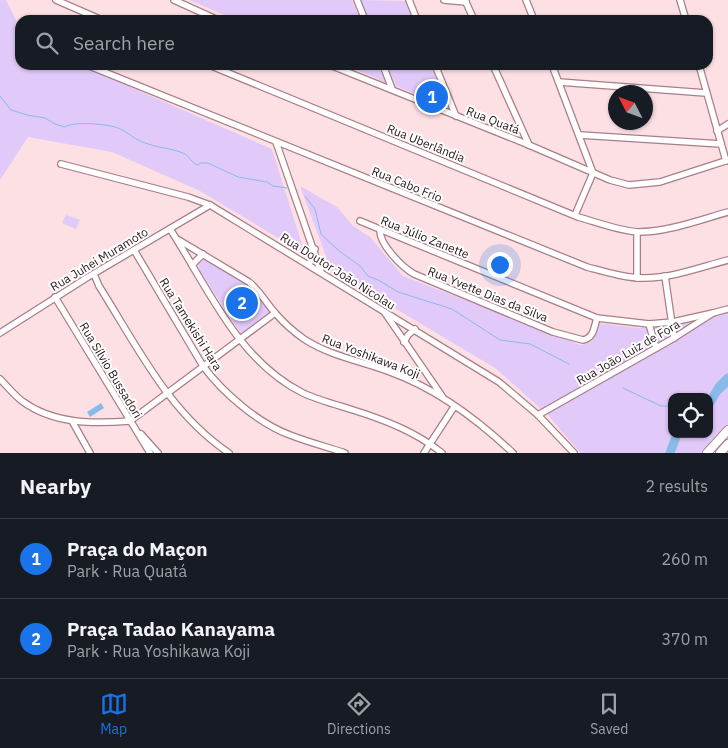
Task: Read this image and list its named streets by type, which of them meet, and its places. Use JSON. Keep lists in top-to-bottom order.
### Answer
{
  "streets": {
    "street": [
      "Rua Quatá",
      "Rua Uberlândia",
      "Rua Cabo Frio",
      "Rua Júlio Zanette",
      "Rua Juhei Muramoto",
      "Rua Doutor João Nicolau",
      "Rua Yvette Dias da Silva",
      "Rua Tamekishi Hara",
      "Rua João Luiz de Fora",
      "Rua Yoshikawa Koji",
      "Rua Sílvio Bussadori"
    ]
  },
  "crossings": [
    ["Rua Júlio Zanette", "Rua Yvette Dias da Silva"],
    ["Rua Júlio Zanette", "Rua João Luiz de Fora"],
    ["Rua Juhei Muramoto", "Rua Doutor João Nicolau"],
    ["Rua Juhei Muramoto", "Rua Tamekishi Hara"],
    ["Rua Juhei Muramoto", "Rua Sílvio Bussadori"],
    ["Rua Doutor João Nicolau", "Rua João Luiz de Fora"]
  ],
  "north": "top left",
  "page": {
    "search": "Search here",
    "pins": ["1", "2"],
    "heading": ["Nearby", "2 results"],
    "list": [
      {
        "mark": "1",
        "name": "Praça do Maçon",
        "note": "Park · Rua Quatá",
        "value": "260 m"
      },
      {
        "mark": "2",
        "name": "Praça Tadao Kanayama",
        "note": "Park · Rua Yoshikawa Koji",
        "value": "370 m"
      }
    ],
    "nav": ["Map", "Directions", "Saved"]
  }
}
